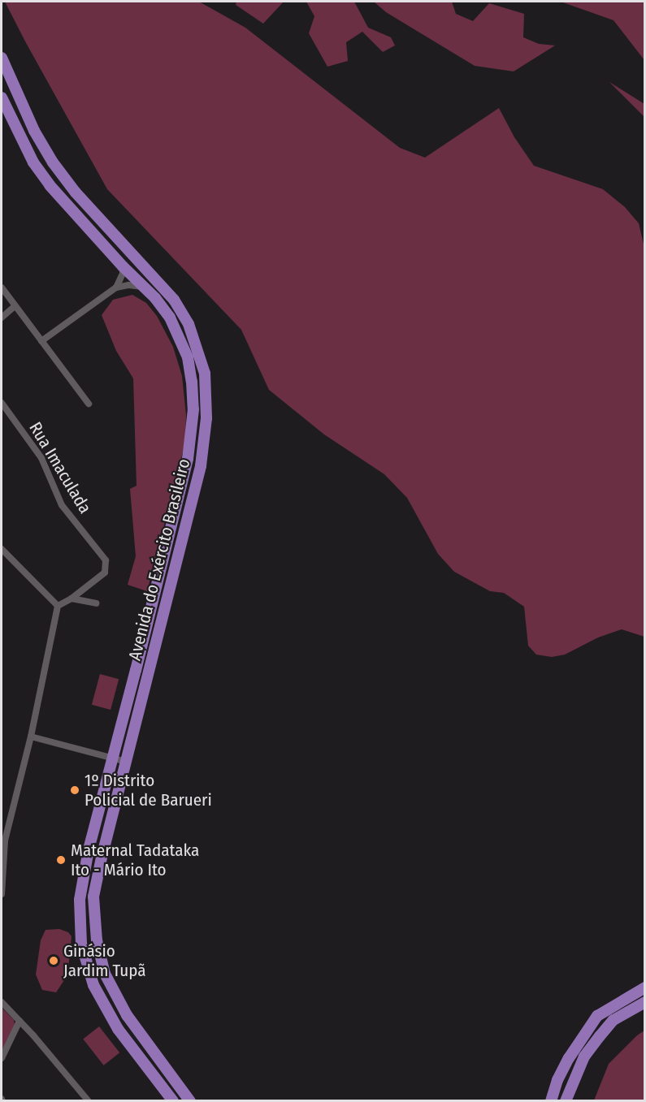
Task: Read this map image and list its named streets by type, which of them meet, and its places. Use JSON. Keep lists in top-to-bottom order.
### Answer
{
  "streets": {
    "main road": ["Avenida do Exército Brasileiro"],
    "street": ["Rua Imaculada"]
  },
  "places": ["1º Distrito Policial de Barueri", "Maternal Tadataka Ito - Mário Ito", "Ginásio Jardim Tupã"]
}
